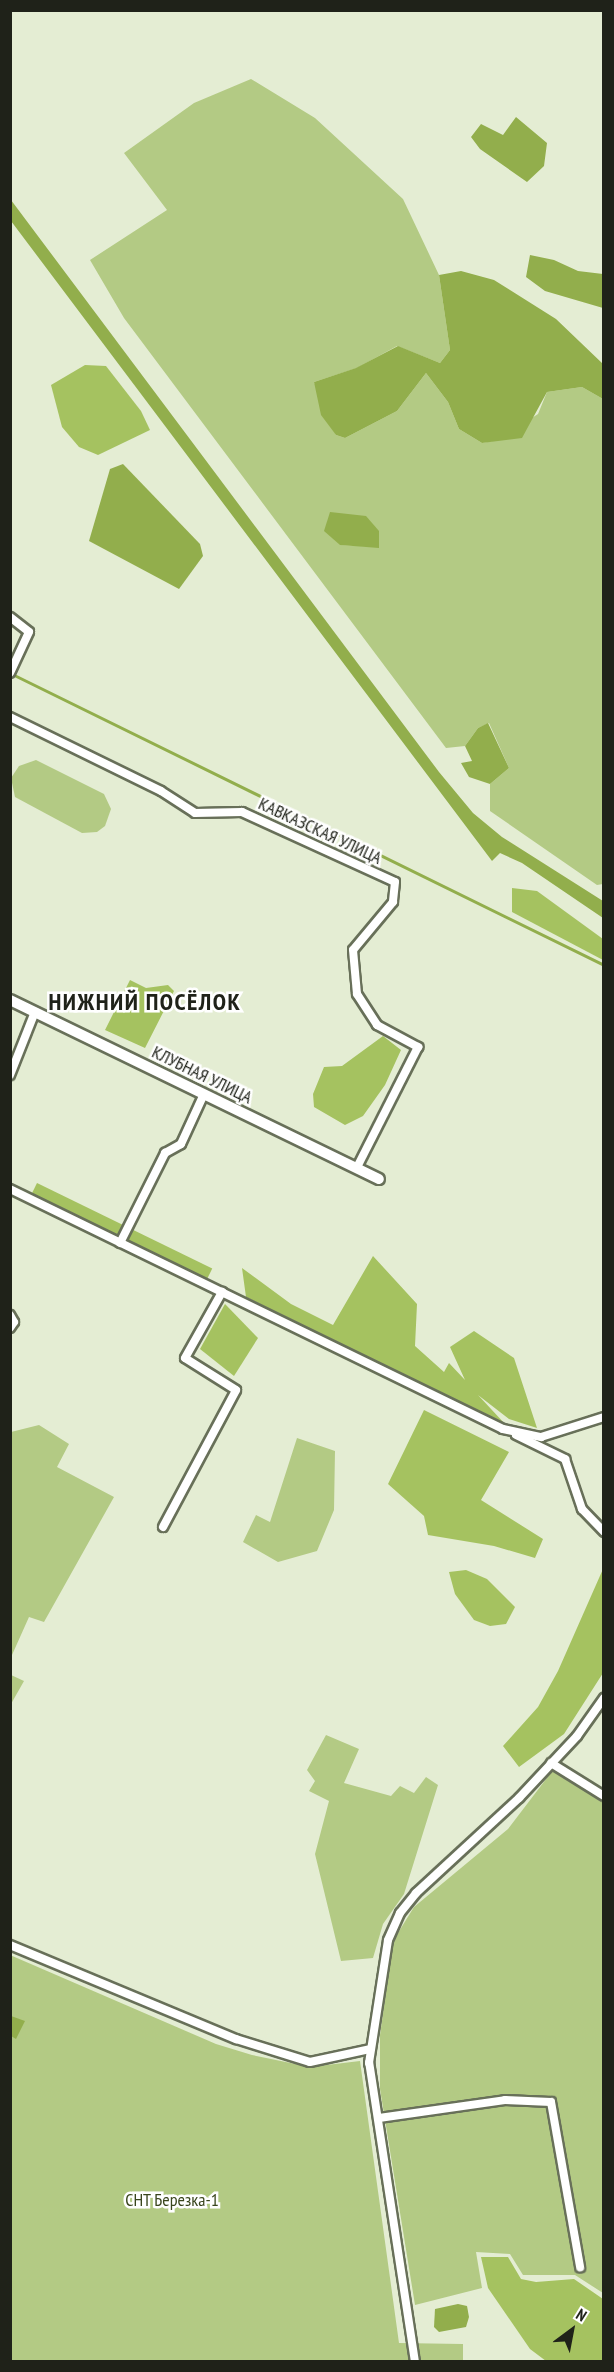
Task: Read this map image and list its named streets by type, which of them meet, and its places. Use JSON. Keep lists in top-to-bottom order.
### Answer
{
  "streets": {
    "street": ["КАВКАЗСКАЯ УЛИЦА", "КЛУБНАЯ УЛИЦА"]
  },
  "crossings": [
    ["КАВКАЗСКАЯ УЛИЦА", "КЛУБНАЯ УЛИЦА"]
  ],
  "districts": ["НИЖНИЙ ПОСЁЛОК"],
  "parks": ["СНТ Березка-1"],
  "north": "top right"
}
